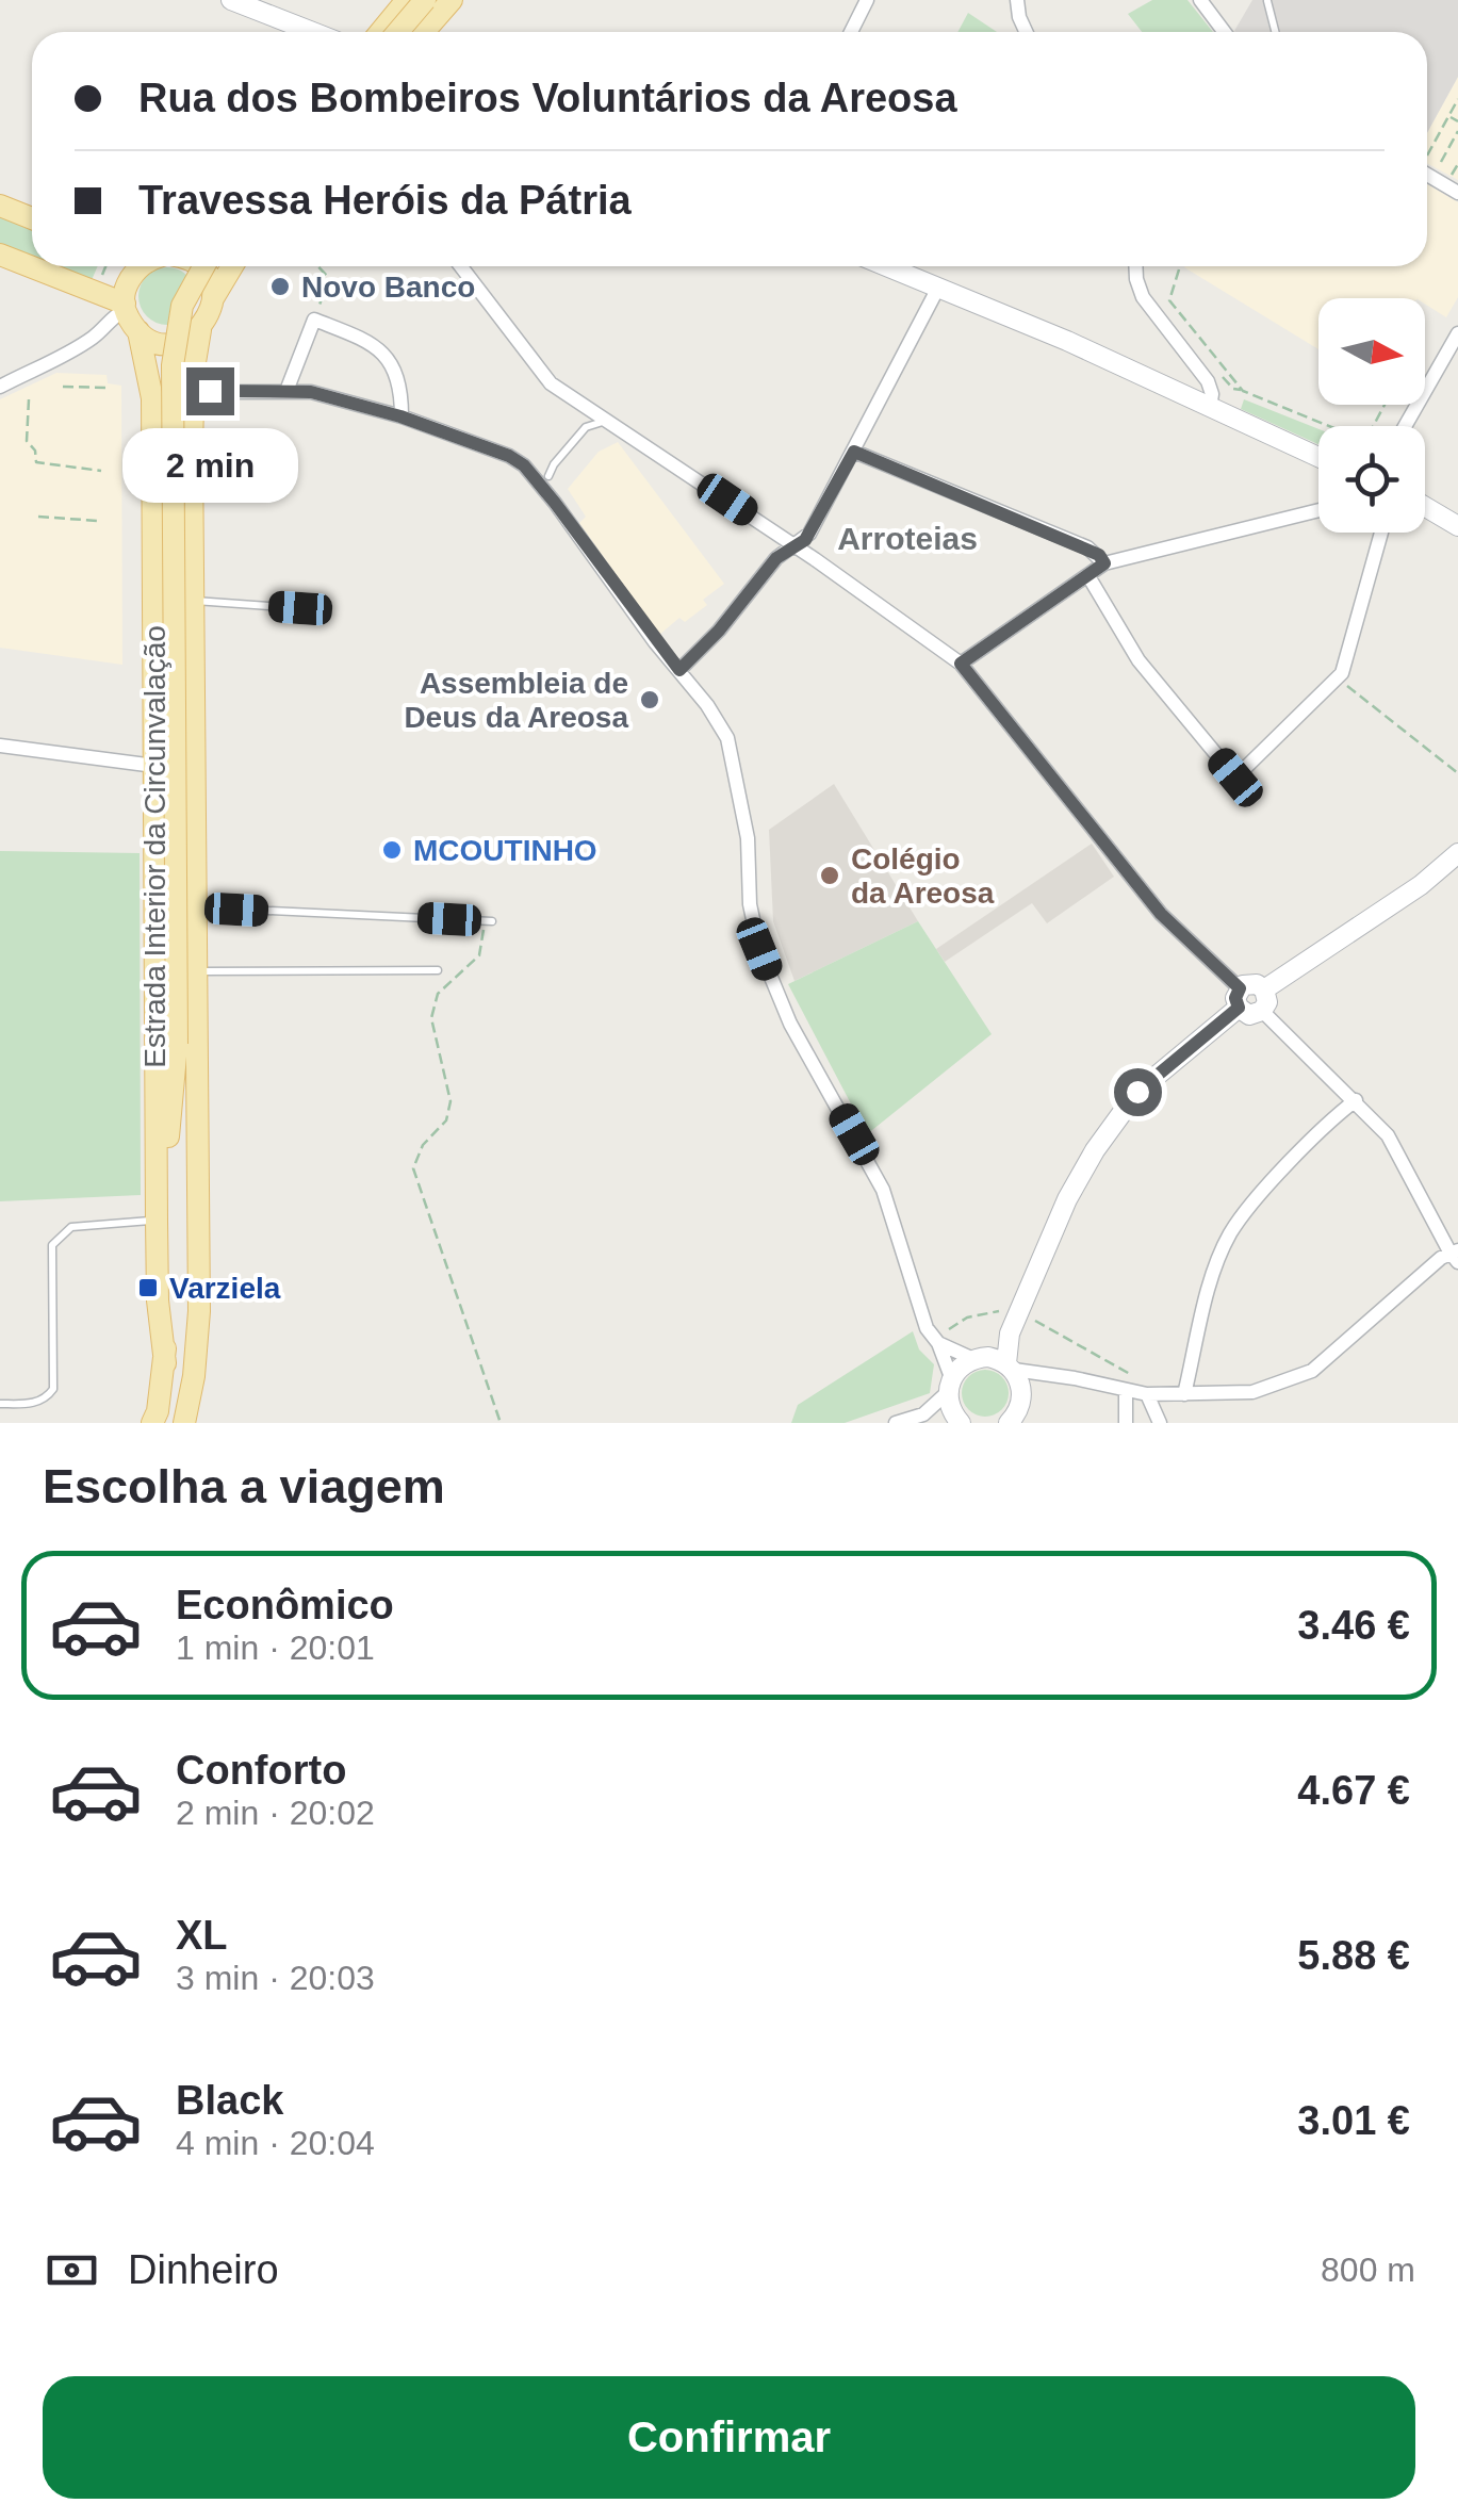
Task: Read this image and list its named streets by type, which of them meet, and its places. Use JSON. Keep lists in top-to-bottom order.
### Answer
{
  "streets": {
    "main road": ["Estrada Interior da Circunvalação"]
  },
  "districts": ["Arroteias"],
  "places": {
    "other": [
      "Novo Banco",
      "Assembleia de Deus da Areosa",
      "MCOUTINHO",
      "Colégio da Areosa"
    ],
    "transit": ["Varziela"]
  },
  "north": "right",
  "page": {
    "banner": ["Rua dos Bombeiros Voluntários da Areosa", "Travessa Heróis da Pátria"],
    "bubble": "2 min",
    "heading": "Escolha a viagem",
    "list": [
      {
        "name": "Econômico",
        "note": "1 min · 20:01",
        "value": "3.46 €"
      },
      {
        "name": "Conforto",
        "note": "2 min · 20:02",
        "value": "4.67 €"
      },
      {
        "name": "XL",
        "note": "3 min · 20:03",
        "value": "5.88 €"
      },
      {
        "name": "Black",
        "note": "4 min · 20:04",
        "value": "3.01 €"
      }
    ],
    "pay": ["Dinheiro", "800 m"],
    "buttons": "Confirmar"
  }
}
